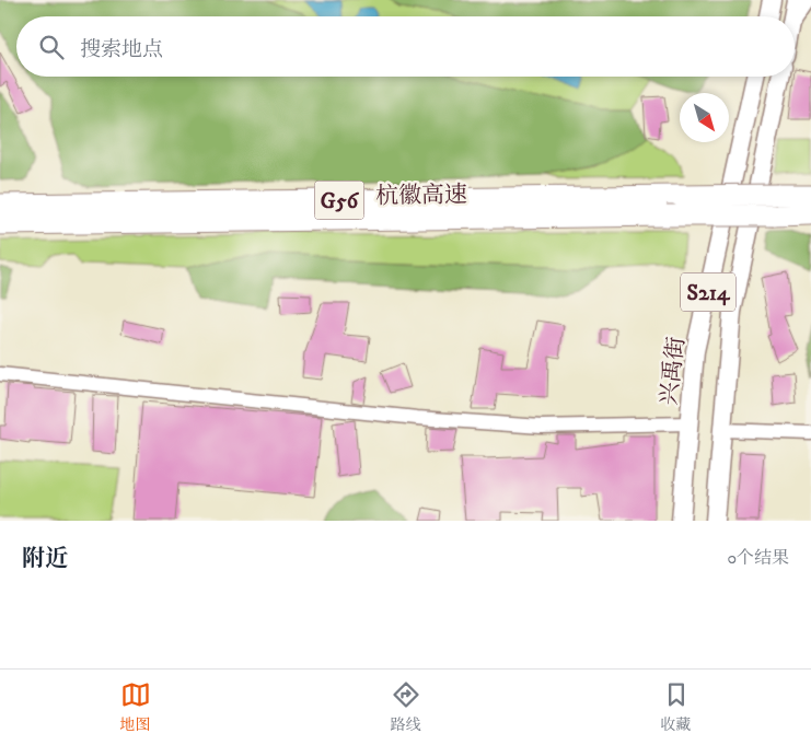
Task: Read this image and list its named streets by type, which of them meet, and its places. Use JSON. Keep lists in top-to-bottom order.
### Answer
{
  "streets": {
    "highway": ["杭徽高速", "G56"],
    "main road": ["S214", "兴禹街"]
  },
  "north": "bottom right",
  "page": {
    "search": "搜索地点",
    "heading": ["附近", "0个结果"],
    "nav": ["地图", "路线", "收藏"]
  }
}
